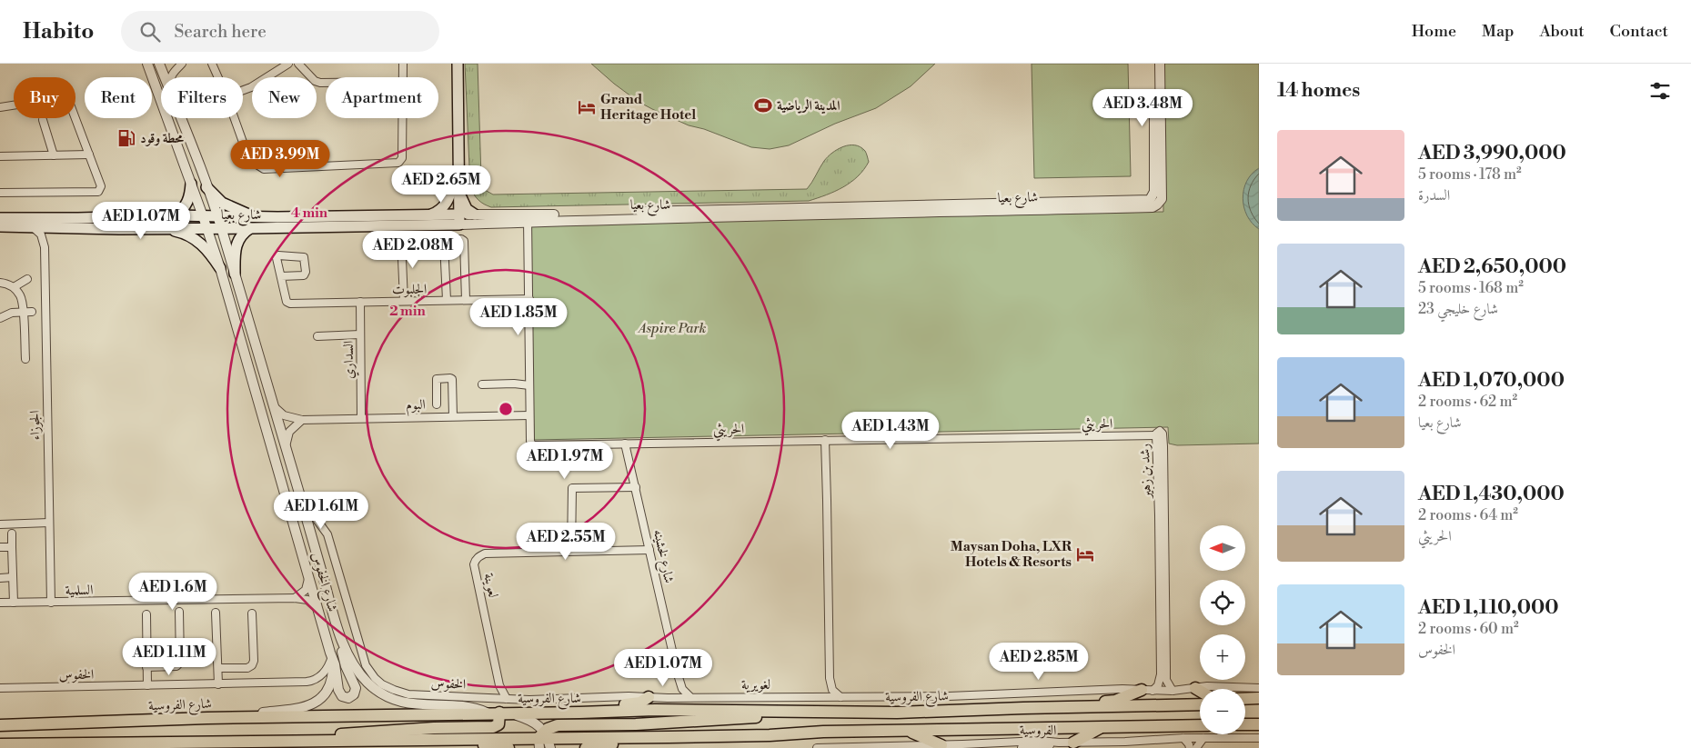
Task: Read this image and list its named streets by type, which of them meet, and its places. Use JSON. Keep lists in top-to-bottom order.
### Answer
{
  "streets": {
    "highway": ["شارع الفروسية"],
    "main road": ["شارع بعيا"],
    "street": [
      "الجلبوت",
      "السداري",
      "البوم",
      "الحريثي",
      "الجوزاء",
      "رشد بن زهير",
      "شارع لخشينه",
      "شارع الخفوس",
      "لعوينة",
      "السلمية",
      "الخفوس",
      "لغويرية",
      "الفروسية"
    ]
  },
  "crossings": [
    ["شارع بعيا", "الحريثي"],
    ["شارع بعيا", "شارع الخفوس"],
    ["الجلبوت", "السداري"],
    ["الجلبوت", "الحريثي"],
    ["السداري", "البوم"],
    ["البوم", "الحريثي"],
    ["البوم", "شارع الخفوس"],
    ["الحريثي", "رشد بن زهير"],
    ["الحريثي", "شارع لخشينه"],
    ["الجوزاء", "السلمية"],
    ["شارع لخشينه", "لعوينة"],
    ["شارع لخشينه", "لغويرية"],
    ["شارع الخفوس", "السلمية"],
    ["شارع الخفوس", "الخفوس"],
    ["شارع الخفوس", "شارع الفروسية"],
    ["لعوينة", "الخفوس"],
    ["لعوينة", "لغويرية"],
    ["الخفوس", "لغويرية"]
  ],
  "parks": ["Aspire Park"],
  "places": {
    "sports": ["المدينة الرياضية"],
    "hotel": ["Grand Heritage Hotel", "Maysan Doha, LXR Hotels & Resorts"],
    "fuel station": ["محطة وقود"]
  },
  "north": "left",
  "page": {
    "header": "Habito",
    "search": "Search here",
    "nav": [
      "Home",
      "Map",
      "About",
      "Contact"
    ],
    "heading": "14 homes",
    "chip": [
      "Buy",
      "Rent",
      "Filters",
      "New",
      "Apartment"
    ],
    "price": [
      "AED 3.48M",
      "AED 3.99M",
      "AED 2.65M",
      "AED 1.07M",
      "AED 2.08M",
      "AED 1.85M",
      "AED 1.43M",
      "AED 1.97M",
      "AED 1.61M",
      "AED 2.55M",
      "AED 1.6M",
      "AED 1.11M",
      "AED 2.85M",
      "AED 1.07M"
    ],
    "list": [
      {
        "name": "AED 3,990,000",
        "note": "5 rooms · 178 m² · السدرة"
      },
      {
        "name": "AED 2,650,000",
        "note": "5 rooms · 168 m² · شارع خليجي 23"
      },
      {
        "name": "AED 1,070,000",
        "note": "2 rooms · 62 m² · شارع بعيا"
      },
      {
        "name": "AED 1,430,000",
        "note": "2 rooms · 64 m² · الحريثي"
      },
      {
        "name": "AED 1,110,000",
        "note": "2 rooms · 60 m² · الخفوس"
      }
    ],
    "map_buttons": ["+", "−"]
  },
  "rings": ["4 min", "2 min"]
}
